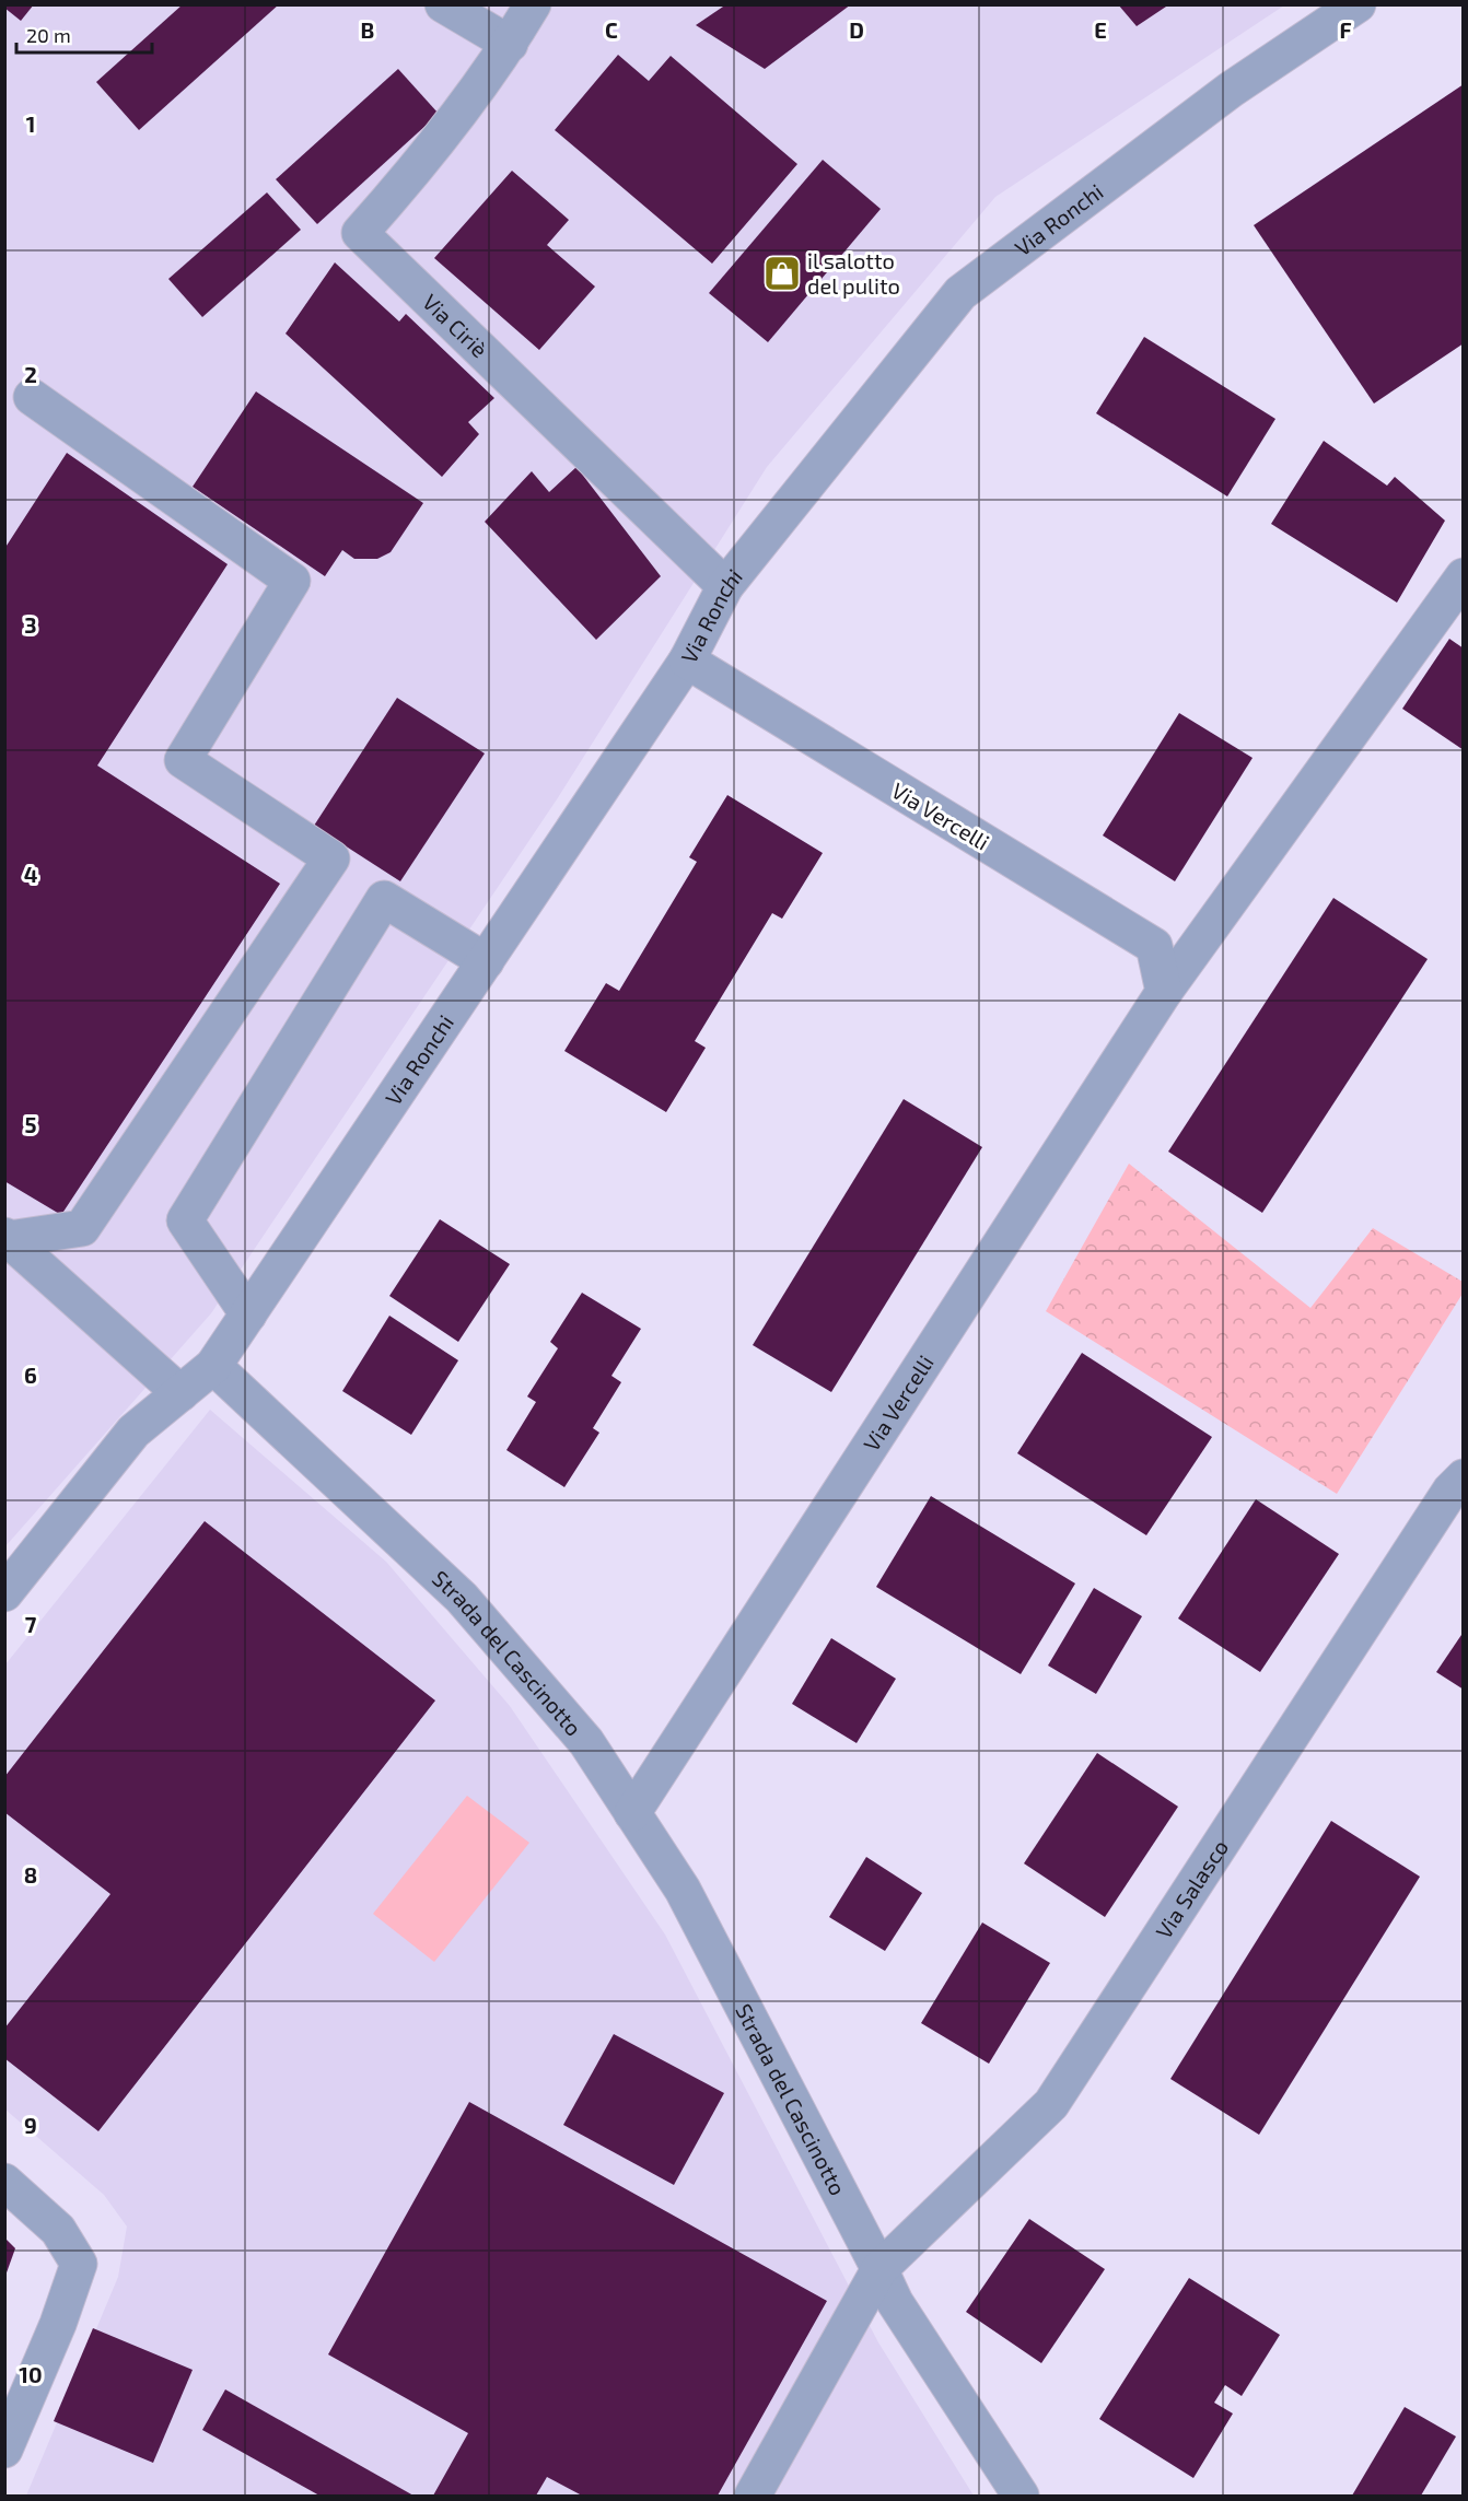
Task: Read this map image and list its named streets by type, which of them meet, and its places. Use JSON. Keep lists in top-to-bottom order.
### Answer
{
  "streets": {
    "street": [
      "Via Ronchi",
      "Via Ciriè",
      "Via Vercelli",
      "Strada del Cascinotto",
      "Via Salasco"
    ]
  },
  "crossings": [
    ["Via Ronchi", "Via Ciriè"],
    ["Via Ronchi", "Via Vercelli"],
    ["Via Ronchi", "Strada del Cascinotto"],
    ["Via Vercelli", "Strada del Cascinotto"],
    ["Strada del Cascinotto", "Via Salasco"]
  ],
  "places": {
    "shop": ["il salotto del pulito"]
  },
  "scale_bar": "20 m",
  "grid": {
    "columns": [
      "B",
      "C",
      "D",
      "E",
      "F"
    ],
    "rows": [
      "1",
      "2",
      "3",
      "4",
      "5",
      "6",
      "7",
      "8",
      "9",
      "10"
    ]
  }
}
